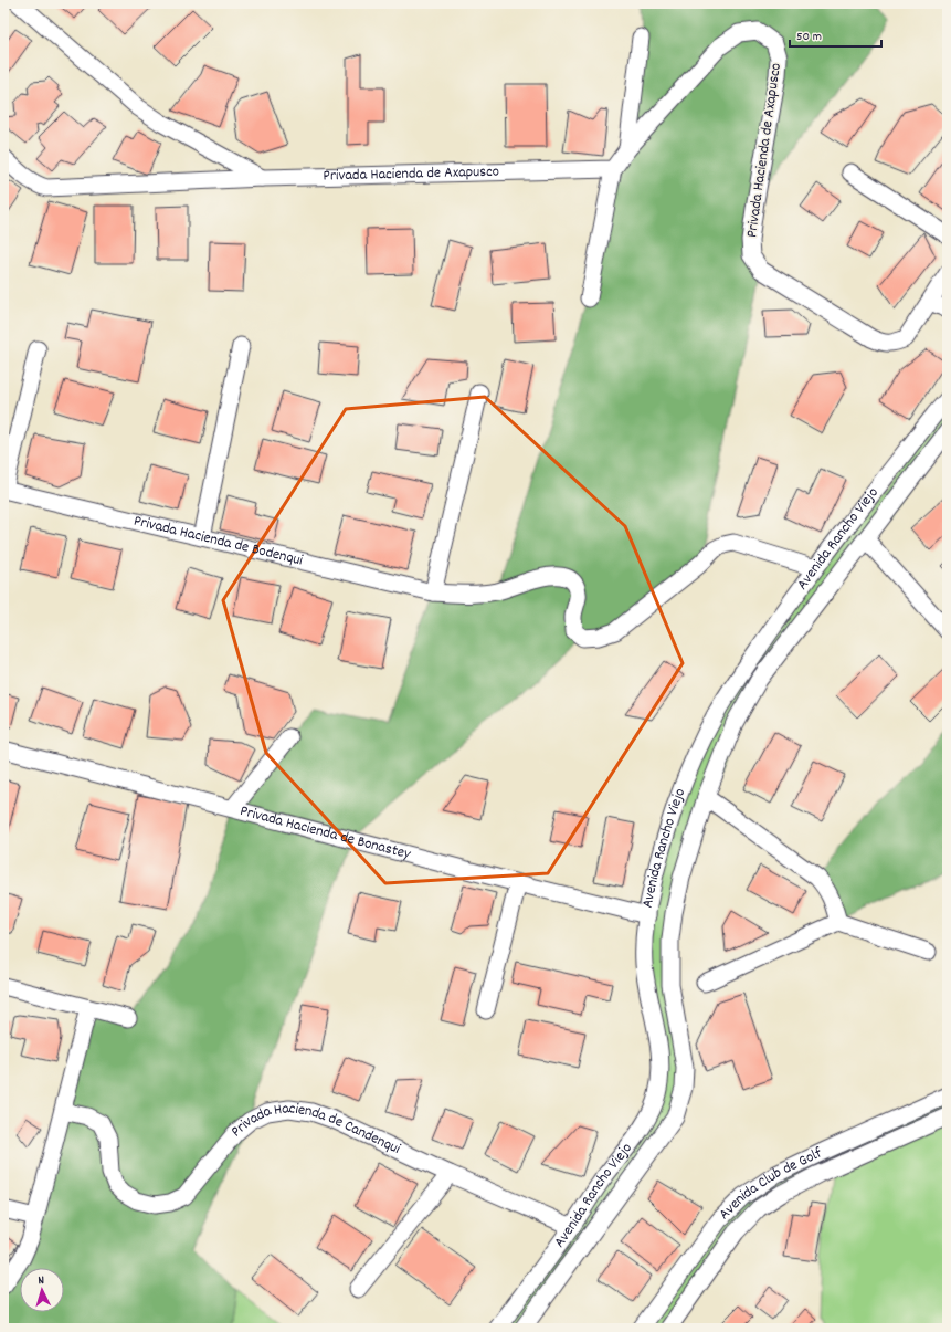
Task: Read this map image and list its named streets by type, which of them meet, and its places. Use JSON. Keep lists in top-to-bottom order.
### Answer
{
  "streets": {
    "street": [
      "Privada Hacienda de Axapusco",
      "Avenida Rancho Viejo",
      "Privada Hacienda de Bodenqui",
      "Privada Hacienda de Bonastey",
      "Privada Hacienda de Candenqui",
      "Avenida Club de Golf"
    ]
  },
  "crossings": [
    ["Avenida Rancho Viejo", "Privada Hacienda de Bodenqui"],
    ["Avenida Rancho Viejo", "Privada Hacienda de Bonastey"],
    ["Avenida Rancho Viejo", "Privada Hacienda de Candenqui"]
  ],
  "scale_bar": "50 m",
  "north": "top"
}
